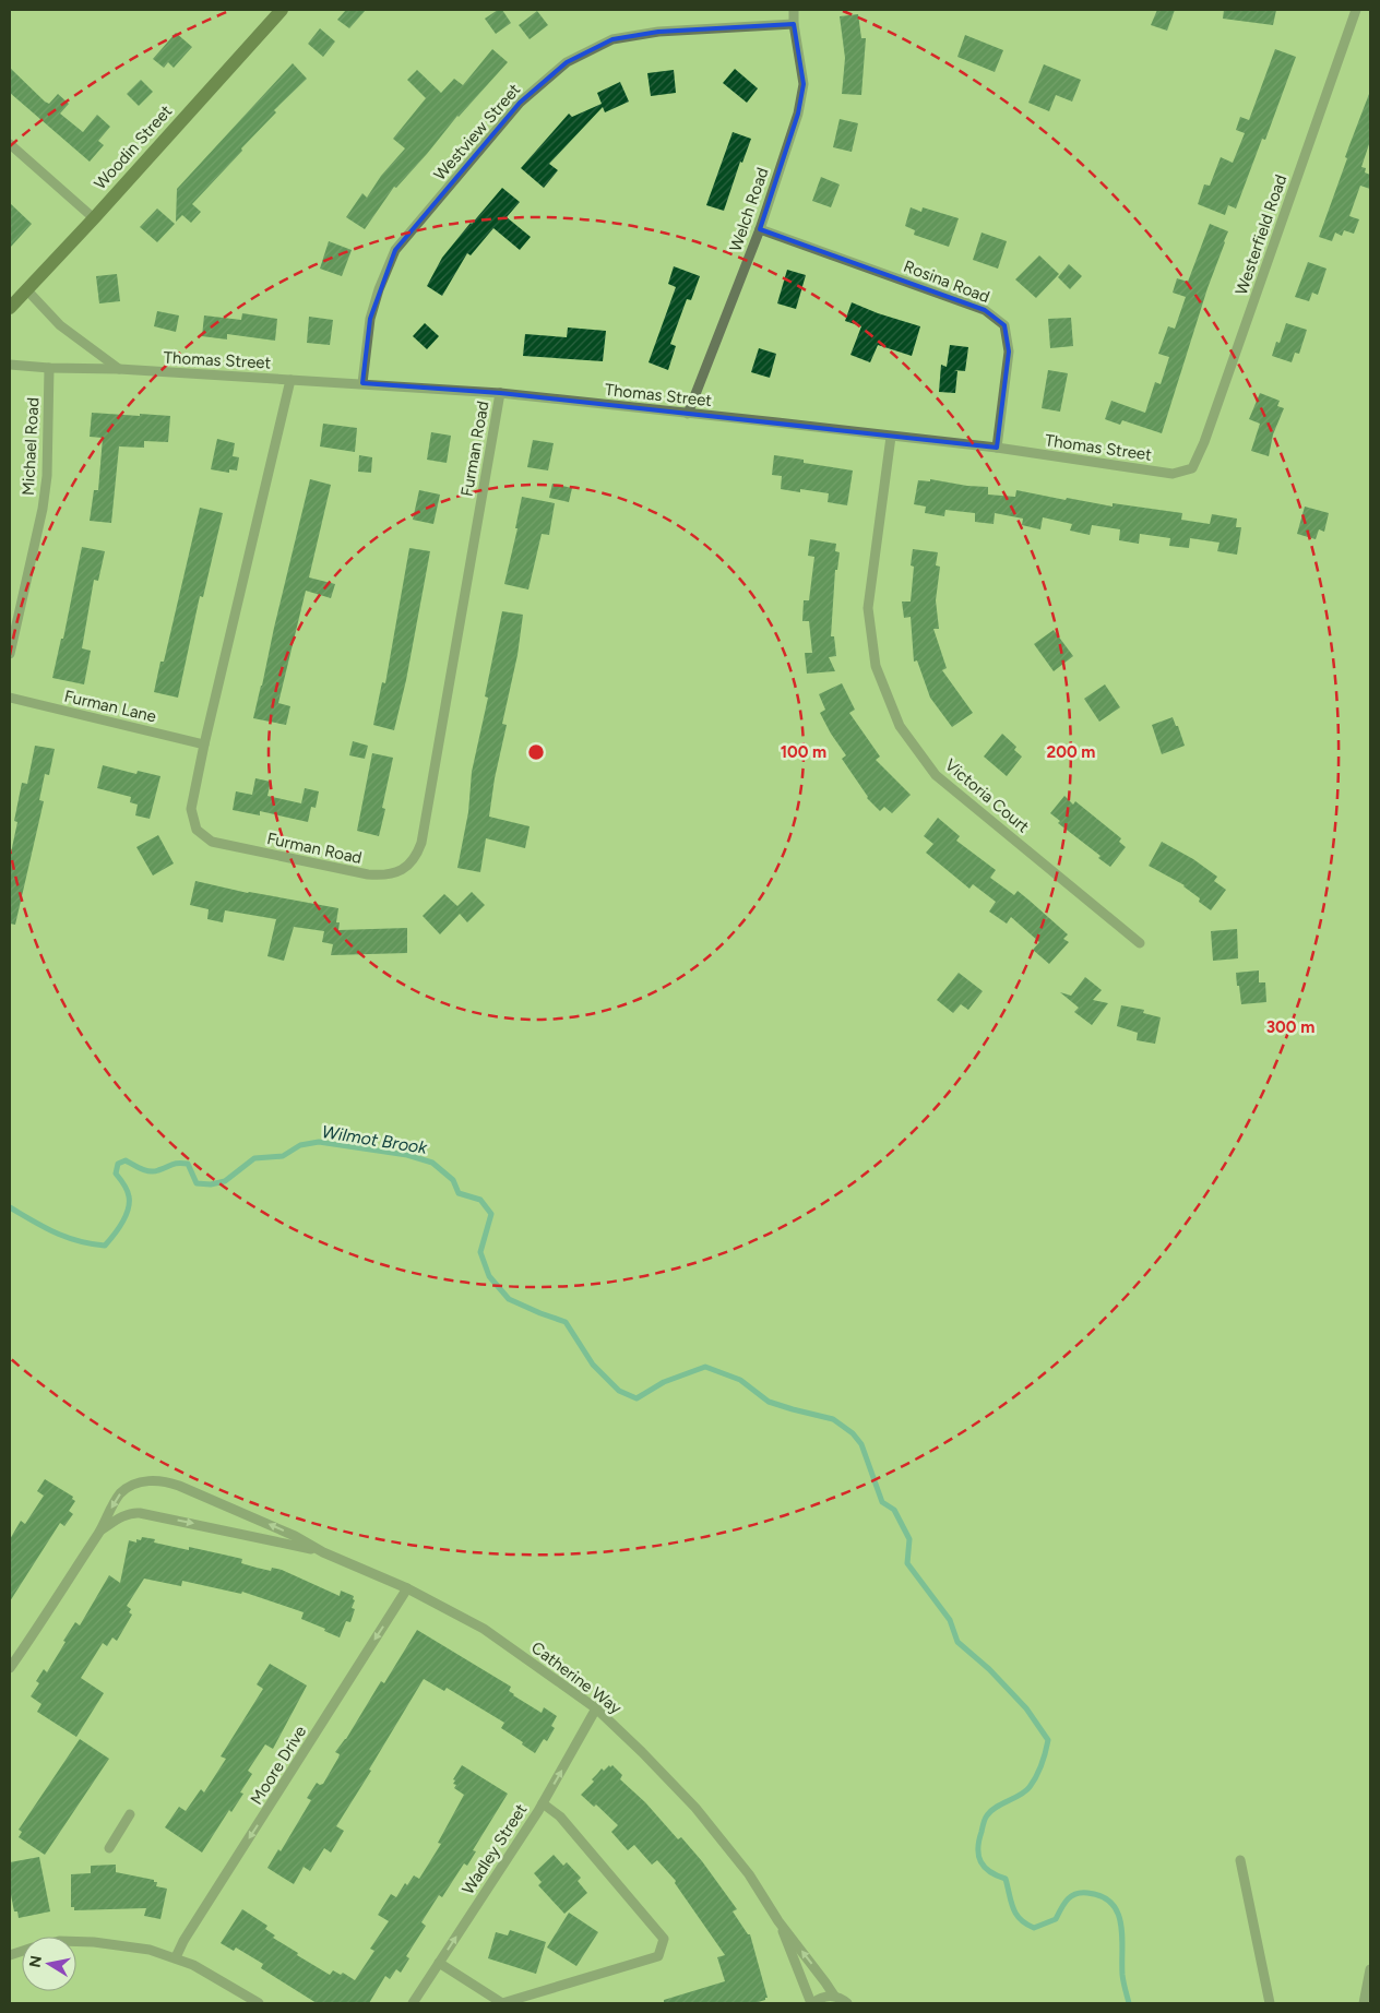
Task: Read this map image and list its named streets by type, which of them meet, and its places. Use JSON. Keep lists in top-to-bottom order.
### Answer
{
  "streets": {
    "main road": ["Woodin Street"],
    "street": [
      "Westview Street",
      "Welch Road",
      "Westerfield Road",
      "Rosina Road",
      "Thomas Street",
      "Michael Road",
      "Furman Road",
      "Furman Lane",
      "Victoria Court",
      "Catherine Way",
      "Moore Drive",
      "Wadley Street"
    ]
  },
  "crossings": [
    ["Westview Street", "Welch Road"],
    ["Westview Street", "Thomas Street"],
    ["Welch Road", "Rosina Road"],
    ["Welch Road", "Thomas Street"],
    ["Westerfield Road", "Thomas Street"],
    ["Rosina Road", "Thomas Street"],
    ["Thomas Street", "Michael Road"],
    ["Thomas Street", "Furman Road"],
    ["Thomas Street", "Victoria Court"],
    ["Furman Road", "Furman Lane"],
    ["Catherine Way", "Moore Drive"],
    ["Catherine Way", "Wadley Street"]
  ],
  "one_way": ["Moore Drive", "Wadley Street"],
  "water": ["Wilmot Brook"],
  "north": "left",
  "rings": ["100 m", "200 m", "300 m"]
}
